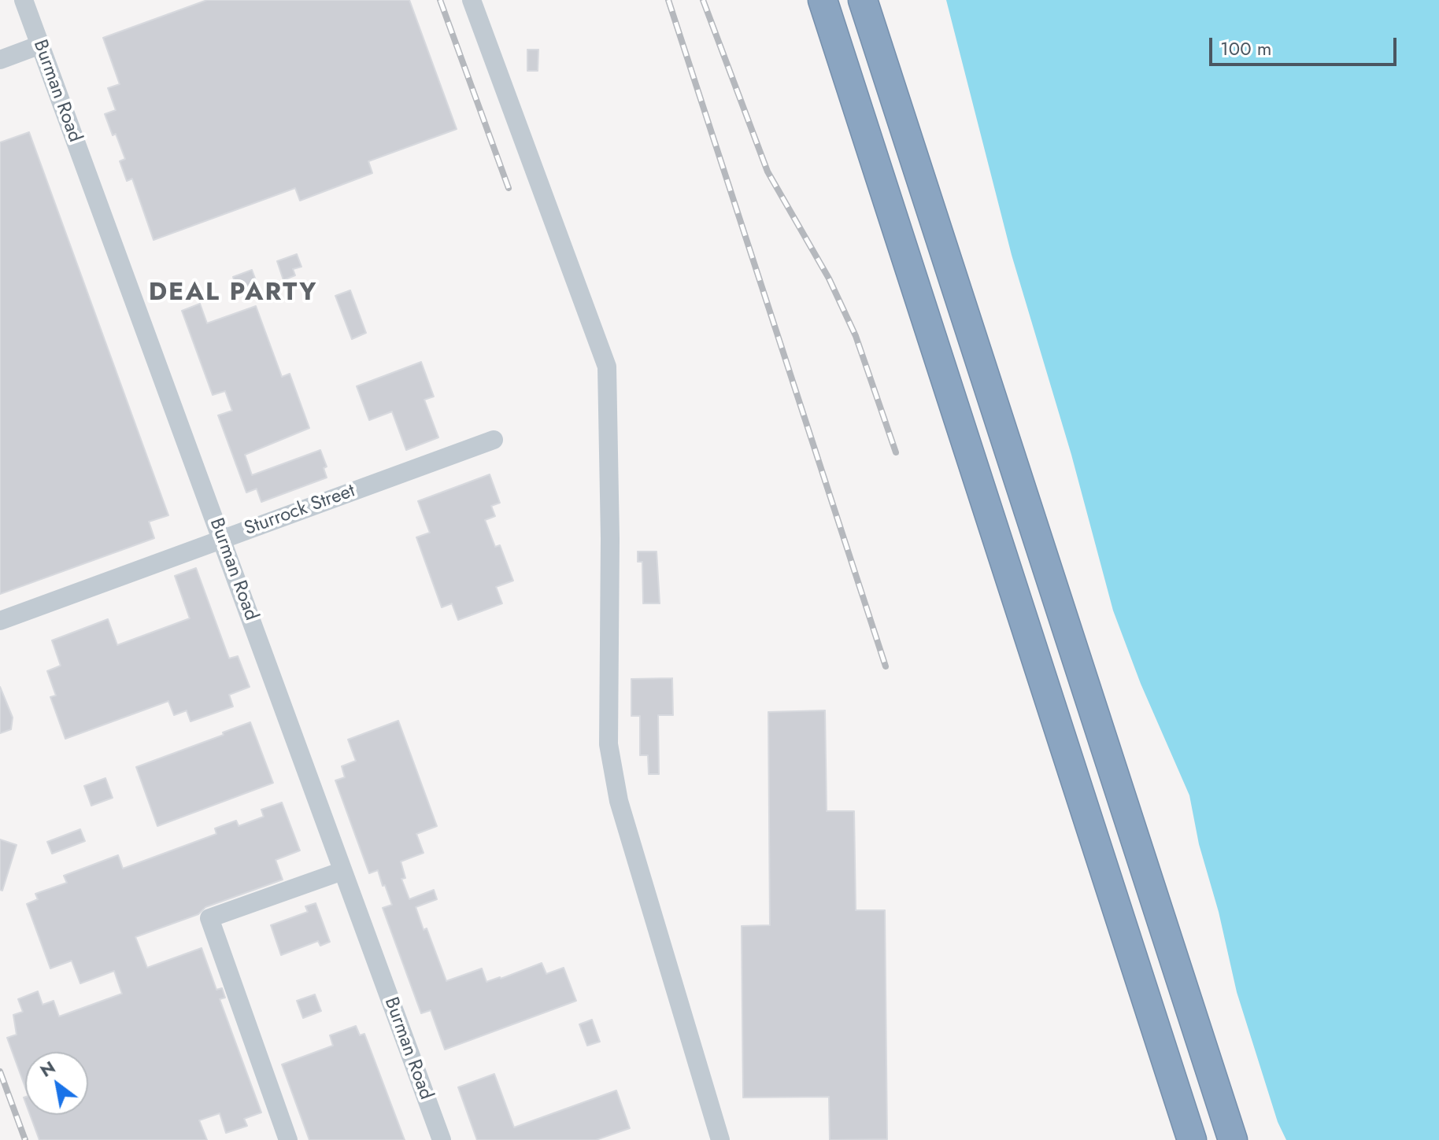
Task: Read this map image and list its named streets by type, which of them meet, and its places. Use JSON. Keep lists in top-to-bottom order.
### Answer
{
  "streets": {
    "street": ["Burman Road", "Sturrock Street"]
  },
  "crossings": [
    ["Burman Road", "Sturrock Street"]
  ],
  "districts": ["DEAL PARTY"],
  "scale_bar": "100 m",
  "north": "top left"
}
